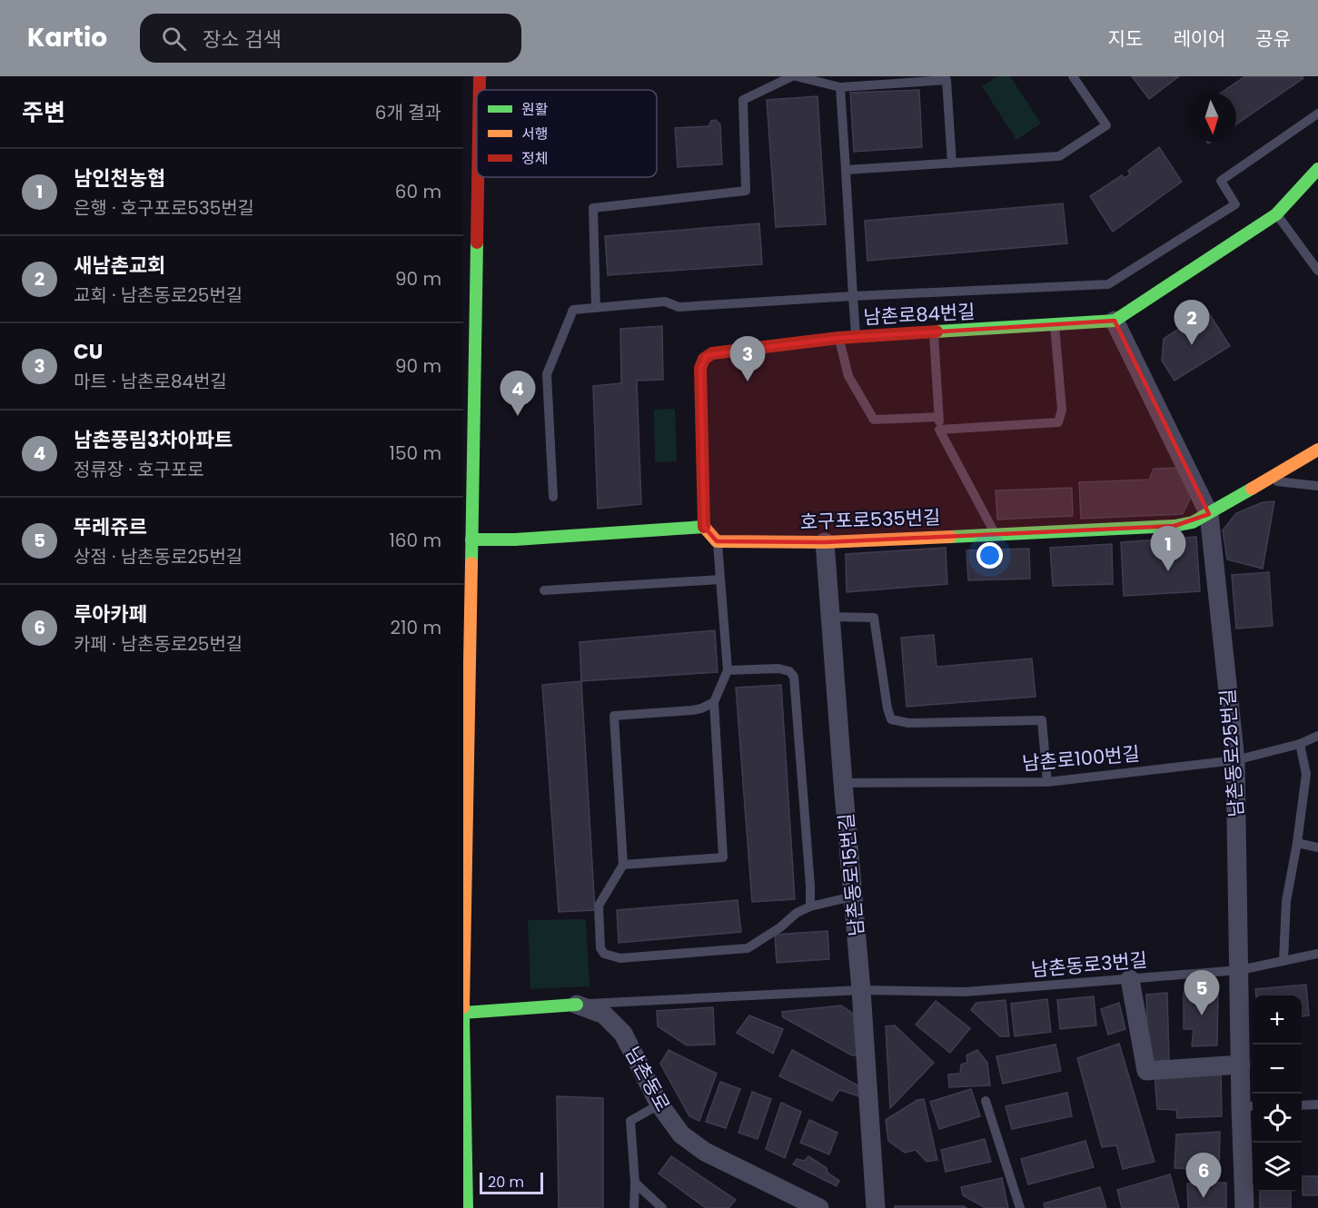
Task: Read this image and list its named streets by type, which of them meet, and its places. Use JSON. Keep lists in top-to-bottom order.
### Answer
{
  "streets": {
    "street": [
      "남촌로84번길",
      "호구포로535번길",
      "남촌동로25번길",
      "남촌동로15번길",
      "남촌동로"
    ],
    "lane": ["남촌로100번길", "남촌동로3번길"]
  },
  "crossings": [
    ["남촌로84번길", "남촌동로25번길"],
    ["호구포로535번길", "남촌동로25번길"],
    ["호구포로535번길", "남촌동로15번길"],
    ["남촌동로25번길", "남촌로100번길"],
    ["남촌동로25번길", "남촌동로3번길"],
    ["남촌로100번길", "남촌동로15번길"],
    ["남촌동로15번길", "남촌동로3번길"],
    ["남촌동로3번길", "남촌동로"]
  ],
  "legend": ["원활", "서행", "정체"],
  "scale_bar": "20 m",
  "north": "bottom",
  "page": {
    "header": "Kartio",
    "search": "장소 검색",
    "nav": ["지도", "레이어", "공유"],
    "heading": ["주변", "6개 결과"],
    "list": [
      {
        "mark": "1",
        "name": "남인천농협",
        "note": "은행 · 호구포로535번길",
        "value": "60 m"
      },
      {
        "mark": "2",
        "name": "새남촌교회",
        "note": "교회 · 남촌동로25번길",
        "value": "90 m"
      },
      {
        "mark": "3",
        "name": "CU",
        "note": "마트 · 남촌로84번길",
        "value": "90 m"
      },
      {
        "mark": "4",
        "name": "남촌풍림3차아파트",
        "note": "정류장 · 호구포로",
        "value": "150 m"
      },
      {
        "mark": "5",
        "name": "뚜레쥬르",
        "note": "상점 · 남촌동로25번길",
        "value": "160 m"
      },
      {
        "mark": "6",
        "name": "루아카페",
        "note": "카페 · 남촌동로25번길",
        "value": "210 m"
      }
    ],
    "pins": [
      "2",
      "3",
      "4",
      "1",
      "5",
      "6"
    ],
    "map_buttons": ["+", "−"],
    "scale": "20 m"
  }
}
